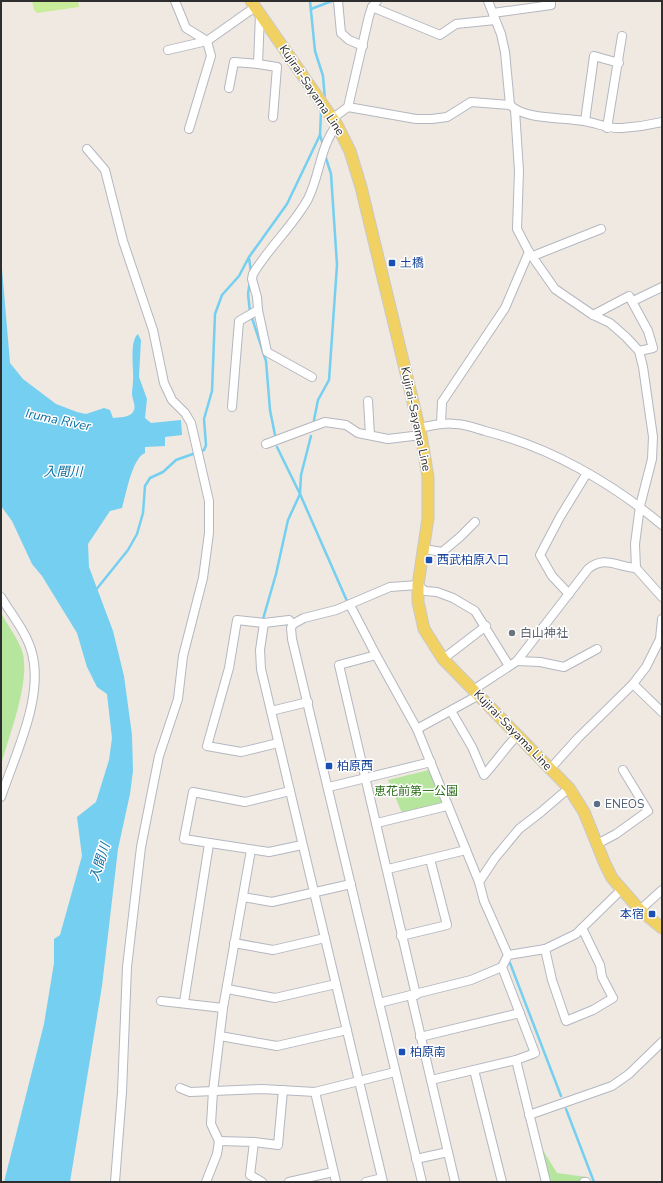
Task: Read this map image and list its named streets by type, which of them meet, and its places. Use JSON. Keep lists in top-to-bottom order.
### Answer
{
  "streets": {
    "main road": ["Kujirai-Sayama Line"]
  },
  "water": ["Iruma River", "入間川"],
  "parks": ["恵花前第一公園"],
  "places": {
    "transit": [
      "土橋",
      "西武柏原入口",
      "柏原西",
      "本宿",
      "柏原南"
    ],
    "other": ["白山神社", "ENEOS"]
  }
}
